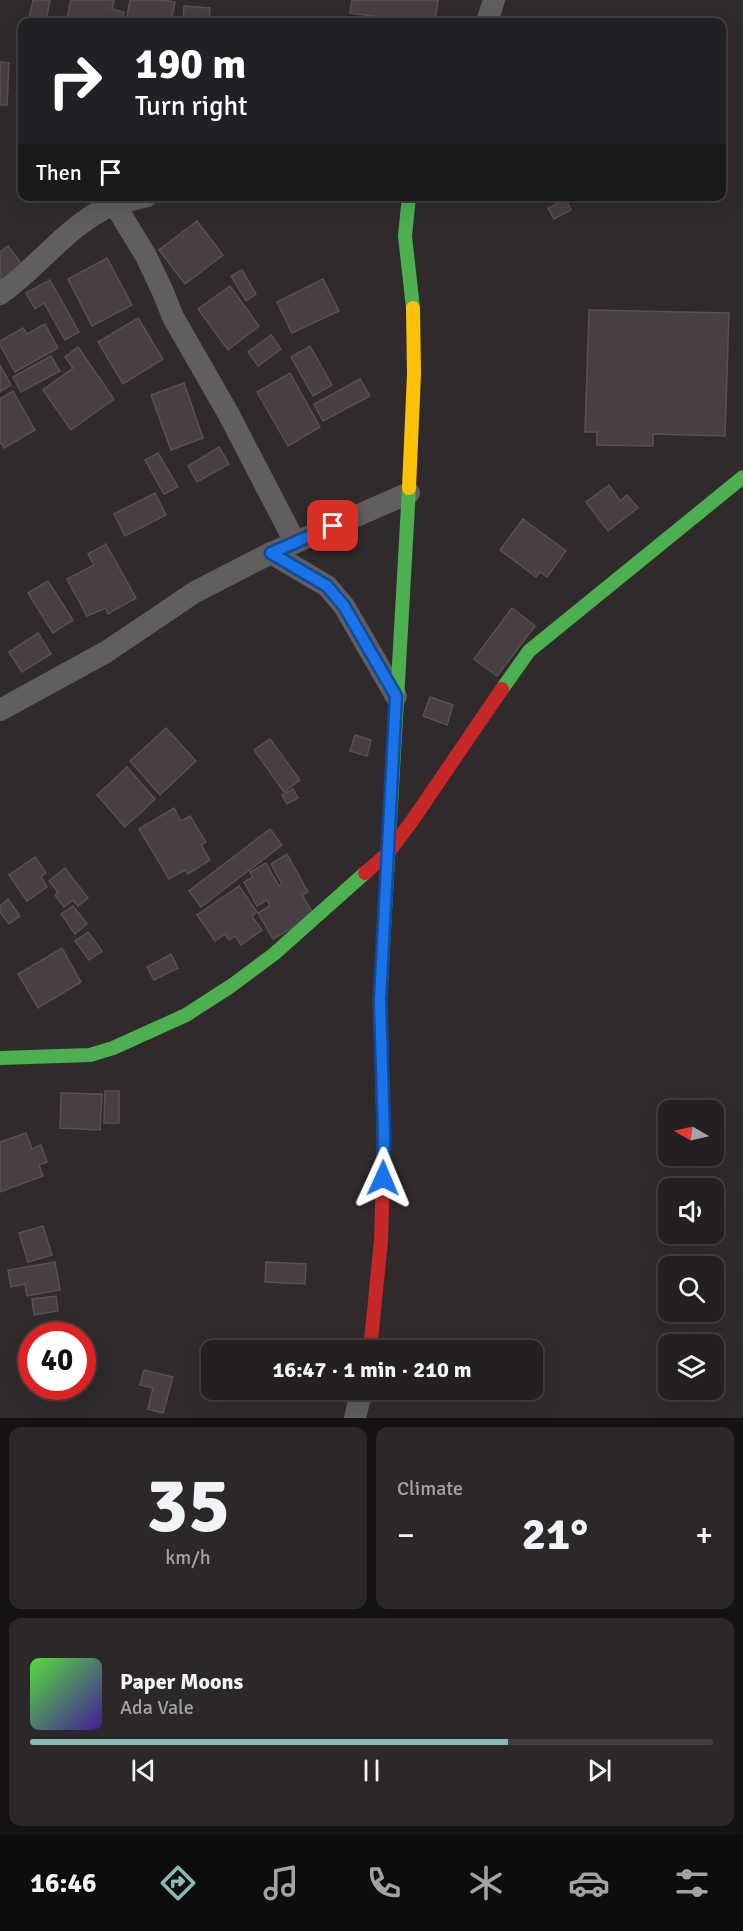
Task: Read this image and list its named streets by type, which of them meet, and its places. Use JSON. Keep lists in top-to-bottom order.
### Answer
{
  "north": "left",
  "page": {
    "turn": ["190 m", "Turn right"],
    "then": "Then",
    "limit": "40",
    "trip": "16:47 · 1 min · 210 m",
    "tile": [
      ["35", "km/h"],
      "Climate"
    ],
    "heat": ["−", "21°", "+"],
    "song": ["Paper Moons", "Ada Vale"],
    "tabs": "16:46"
  }
}
